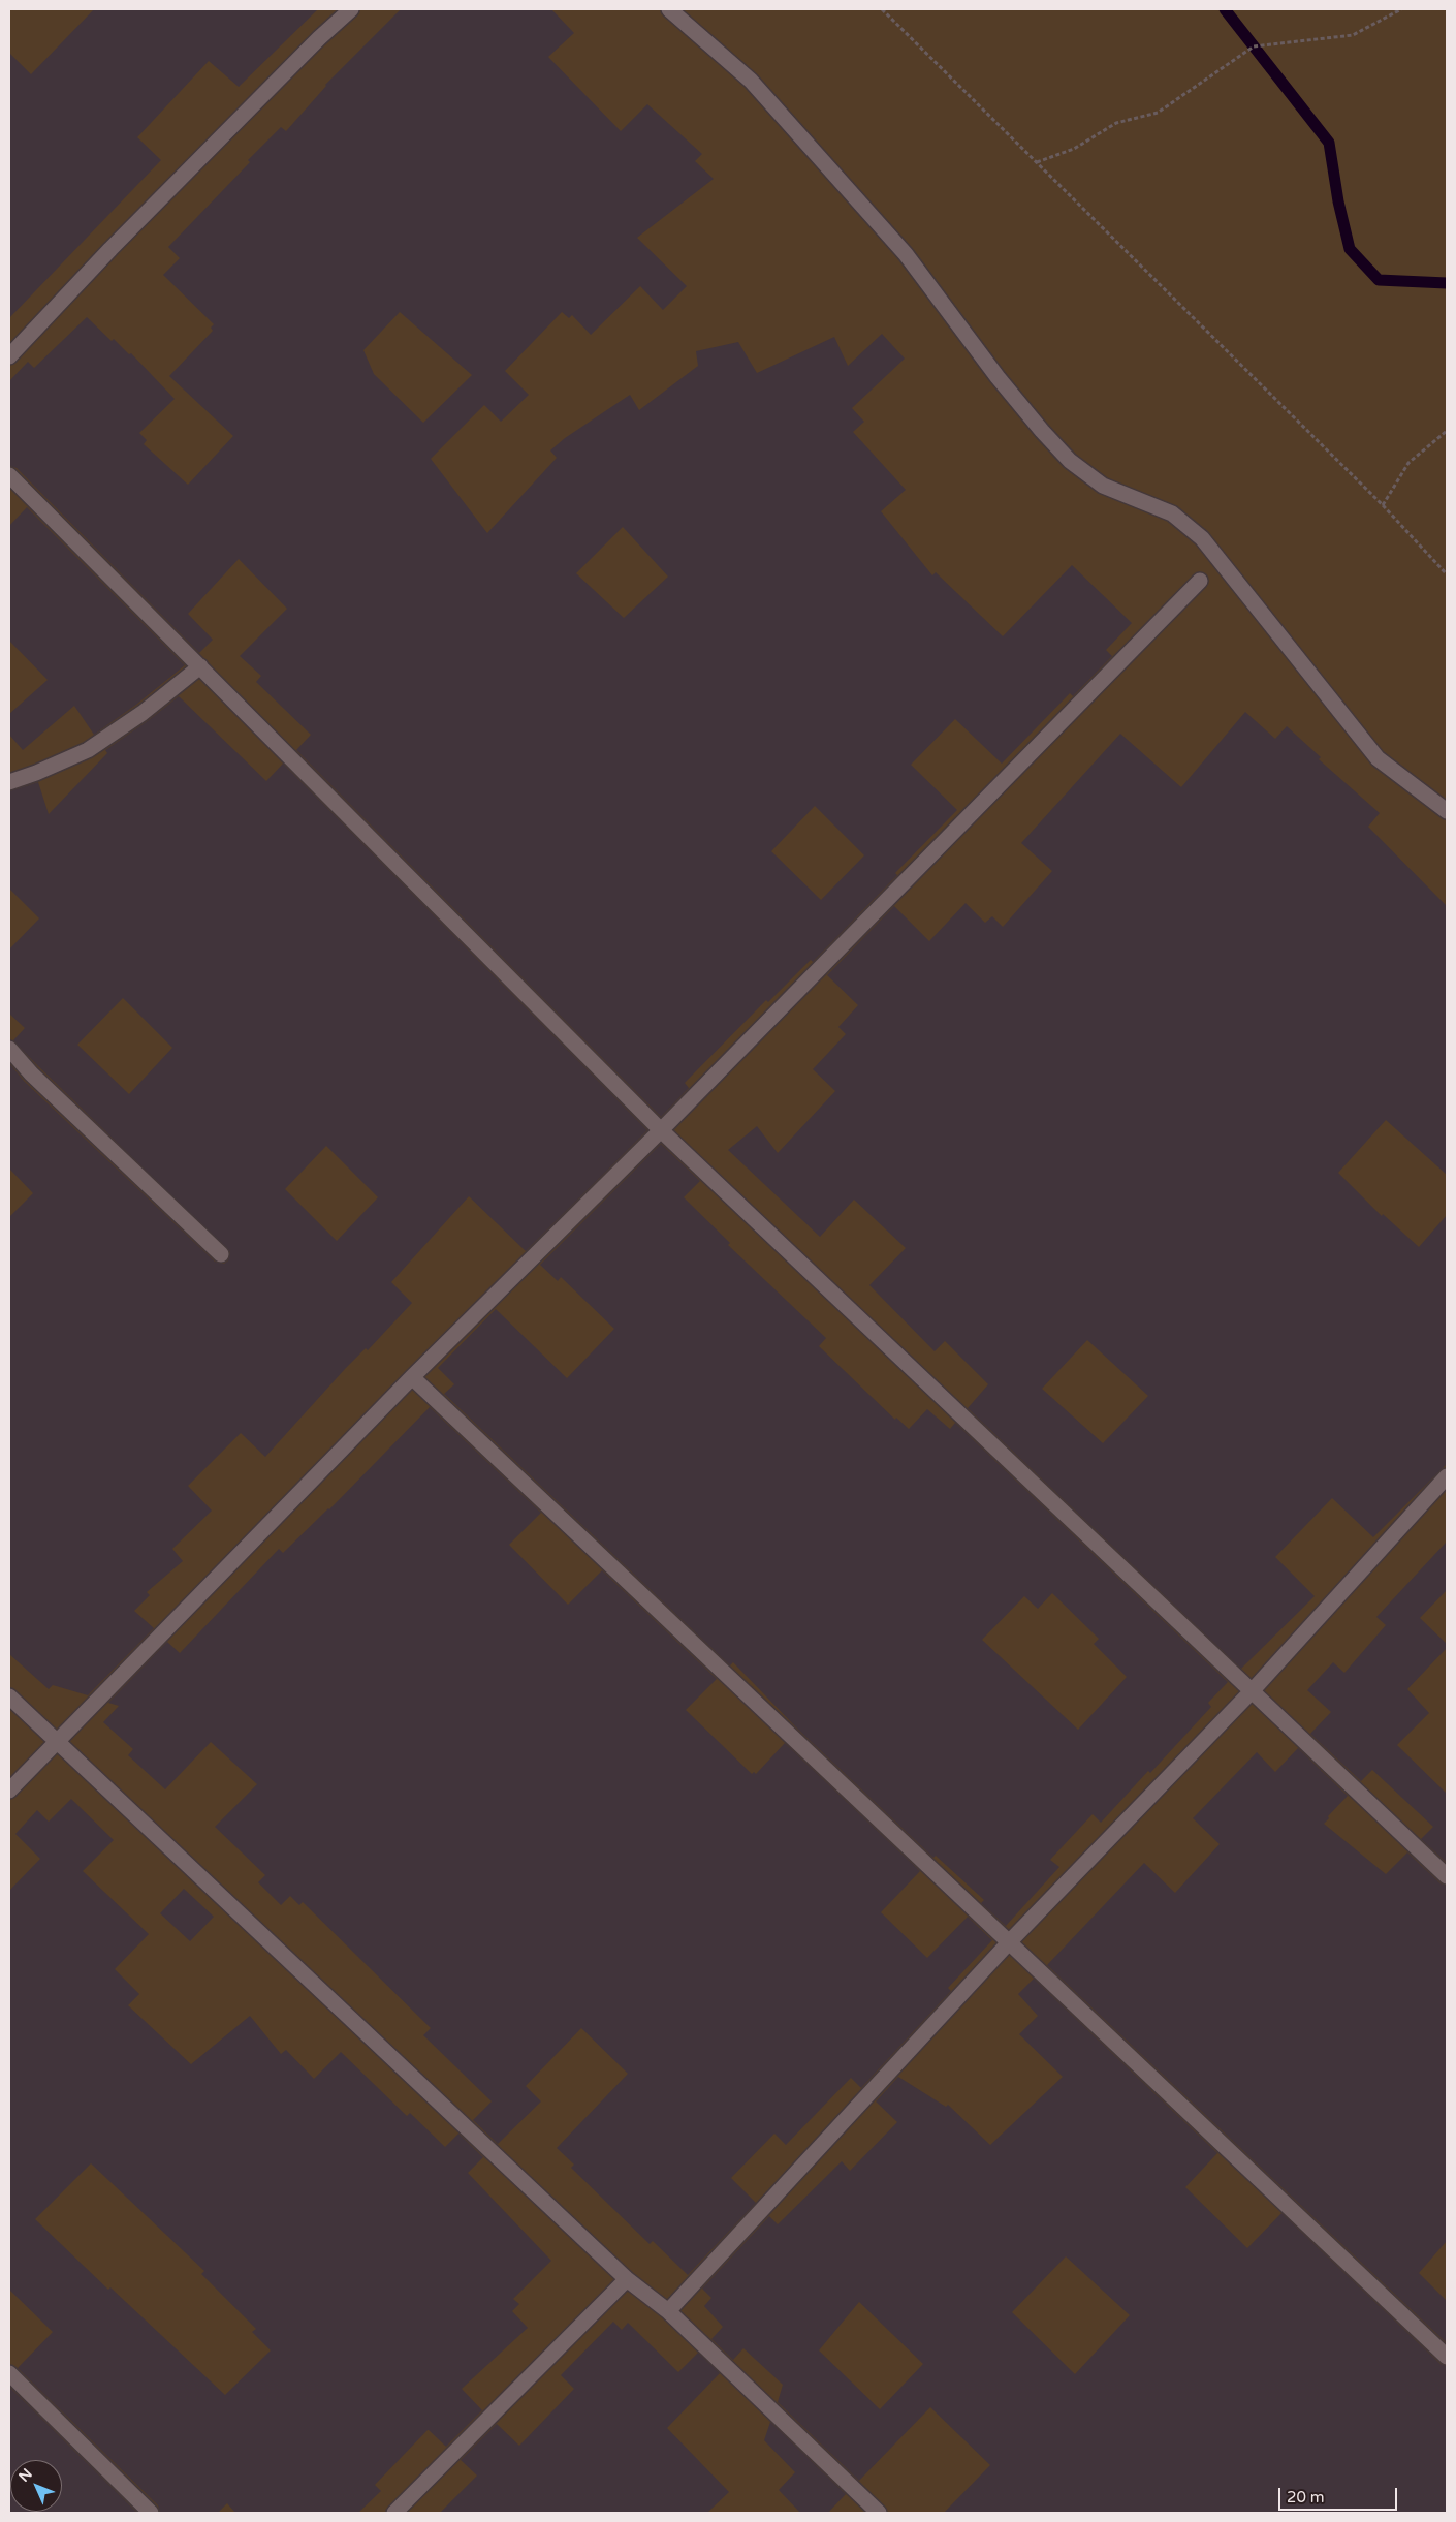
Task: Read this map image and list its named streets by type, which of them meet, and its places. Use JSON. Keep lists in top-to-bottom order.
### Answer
{
  "scale_bar": "20 m",
  "north": "top left"
}
